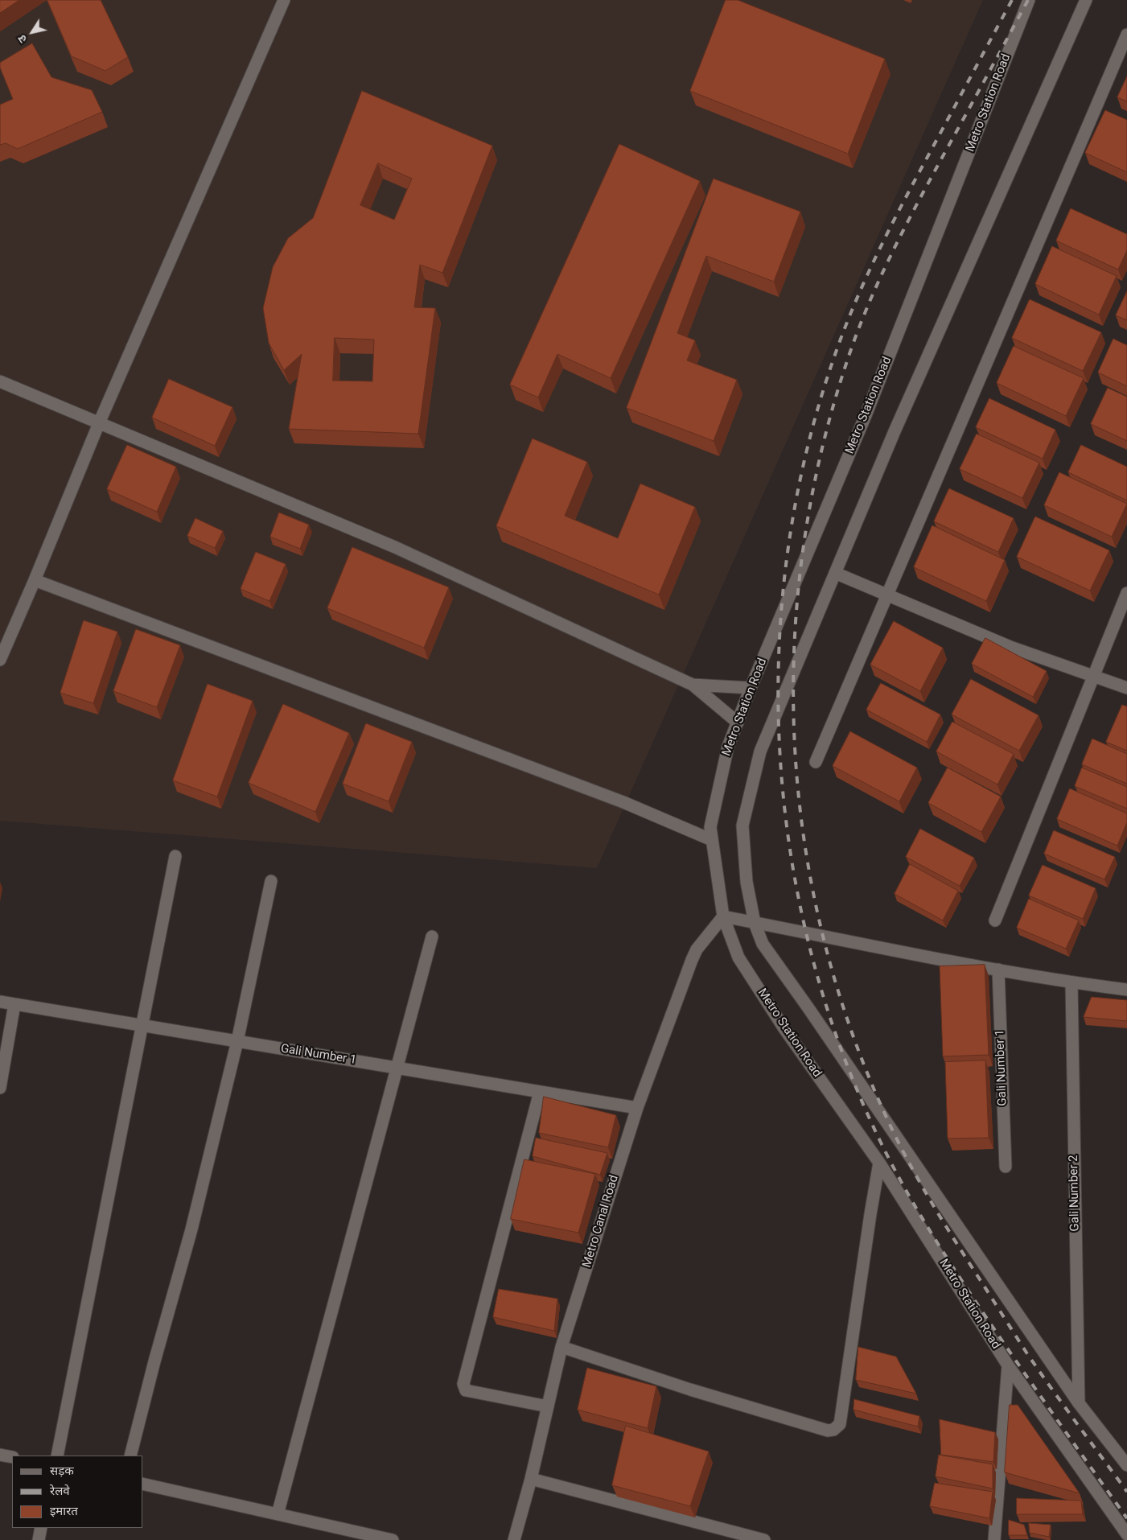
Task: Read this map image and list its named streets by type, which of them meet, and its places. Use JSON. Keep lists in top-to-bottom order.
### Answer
{
  "streets": {
    "street": [
      "Metro Station Road",
      "Gali Number 1",
      "Gali Number 2",
      "Metro Canal Road"
    ]
  },
  "crossings": [
    ["Metro Station Road", "Metro Canal Road"],
    ["Gali Number 1", "Metro Canal Road"]
  ],
  "legend": ["सड़क", "रेलवे", "इमारत"],
  "north": "bottom left"
}
